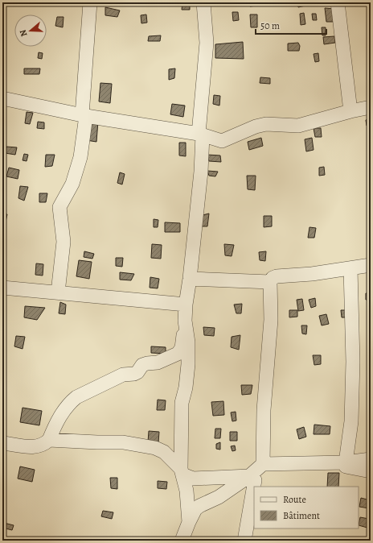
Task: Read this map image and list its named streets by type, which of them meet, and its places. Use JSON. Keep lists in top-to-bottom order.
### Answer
{
  "legend": ["Route", "Bâtiment"],
  "scale_bar": "50 m",
  "north": "left"
}
